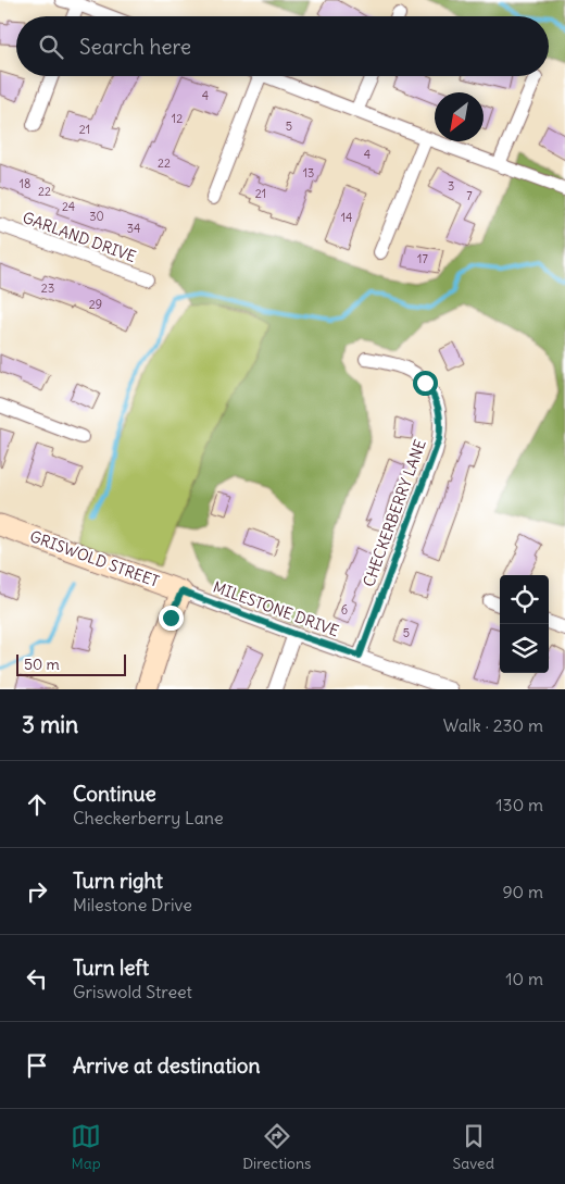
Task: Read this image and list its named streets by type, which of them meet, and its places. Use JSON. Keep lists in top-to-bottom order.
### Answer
{
  "streets": {
    "main road": ["GRISWOLD STREET"],
    "street": ["GARLAND DRIVE", "CHECKERBERRY LANE", "MILESTONE DRIVE"]
  },
  "crossings": [
    ["CHECKERBERRY LANE", "MILESTONE DRIVE"],
    ["GRISWOLD STREET", "MILESTONE DRIVE"]
  ],
  "house_numbers": [
    "4",
    "12",
    "5",
    "21",
    "4",
    "22",
    "13",
    "18",
    "3",
    "22",
    "21",
    "7",
    "24",
    "30",
    "14",
    "34",
    "17",
    "23",
    "29",
    "6",
    "5"
  ],
  "scale_bar": "50 m",
  "north": "bottom left",
  "page": {
    "search": "Search here",
    "scale": "50 m",
    "heading": ["3 min", "Walk · 230 m"],
    "list": [
      ["Continue", "Checkerberry Lane", "130 m"],
      ["Turn right", "Milestone Drive", "90 m"],
      ["Turn left", "Griswold Street", "10 m"],
      "Arrive at destination"
    ],
    "nav": ["Map", "Directions", "Saved"]
  }
}
